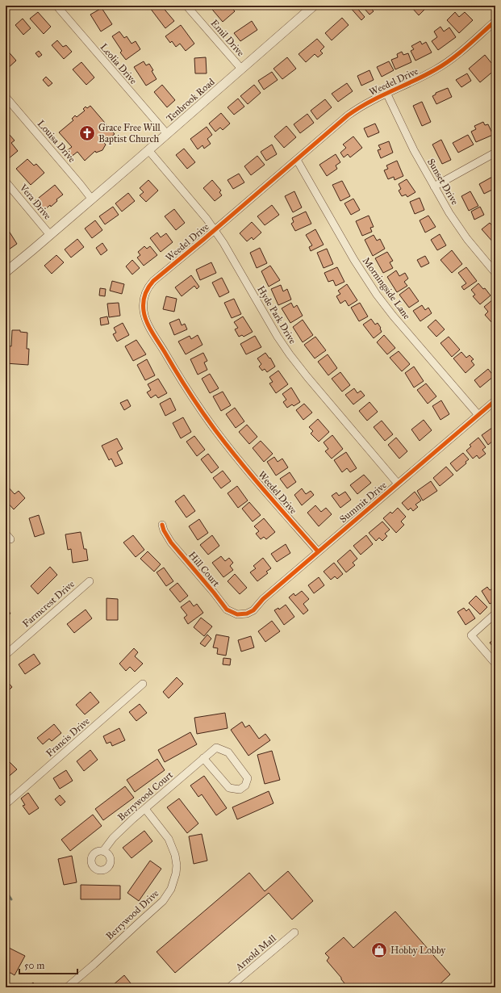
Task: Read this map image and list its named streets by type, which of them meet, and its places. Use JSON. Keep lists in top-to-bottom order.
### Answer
{
  "streets": {
    "street": [
      "Emil Drive",
      "Leolia Drive",
      "Weedel Drive",
      "Tenbrook Road",
      "Louisa Drive",
      "Sunset Drive",
      "Vera Drive",
      "Morningside Lane",
      "Hyde Park Drive",
      "Summit Drive",
      "Hill Court",
      "Farmcrest Drive",
      "Francis Drive",
      "Berrywood Court",
      "Berrywood Drive",
      "Arnold Mall"
    ]
  },
  "crossings": [
    ["Emil Drive", "Tenbrook Road"],
    ["Leolia Drive", "Tenbrook Road"],
    ["Weedel Drive", "Sunset Drive"],
    ["Weedel Drive", "Morningside Lane"],
    ["Weedel Drive", "Hyde Park Drive"],
    ["Weedel Drive", "Summit Drive"],
    ["Tenbrook Road", "Louisa Drive"],
    ["Tenbrook Road", "Vera Drive"],
    ["Tenbrook Road", "Hyde Park Drive"],
    ["Morningside Lane", "Summit Drive"],
    ["Hyde Park Drive", "Summit Drive"],
    ["Summit Drive", "Hill Court"],
    ["Berrywood Court", "Berrywood Drive"]
  ],
  "places": {
    "church": ["Grace Free Will Baptist Church"],
    "shop": ["Hobby Lobby"]
  },
  "scale_bar": "50 m"
}
